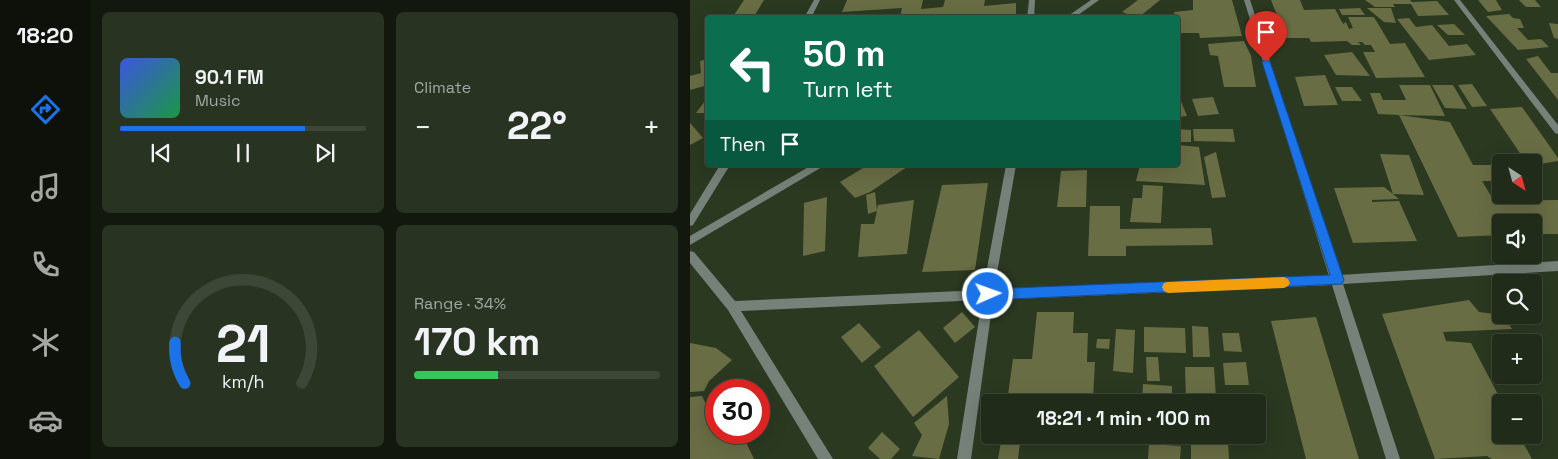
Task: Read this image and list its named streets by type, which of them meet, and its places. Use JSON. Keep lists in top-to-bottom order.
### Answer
{
  "north": "bottom right",
  "page": {
    "tabs": "18:20",
    "tile": [
      "Climate",
      ["Range · 34%", "170 km"]
    ],
    "turn": ["50 m", "Turn left"],
    "song": ["90.1 FM", "Music"],
    "heat": ["−", "22°", "+"],
    "then": "Then",
    "map_buttons": ["+", "−"],
    "limit": "30",
    "trip": "18:21 · 1 min · 100 m",
    "gauge": ["21", "km/h"]
  }
}
